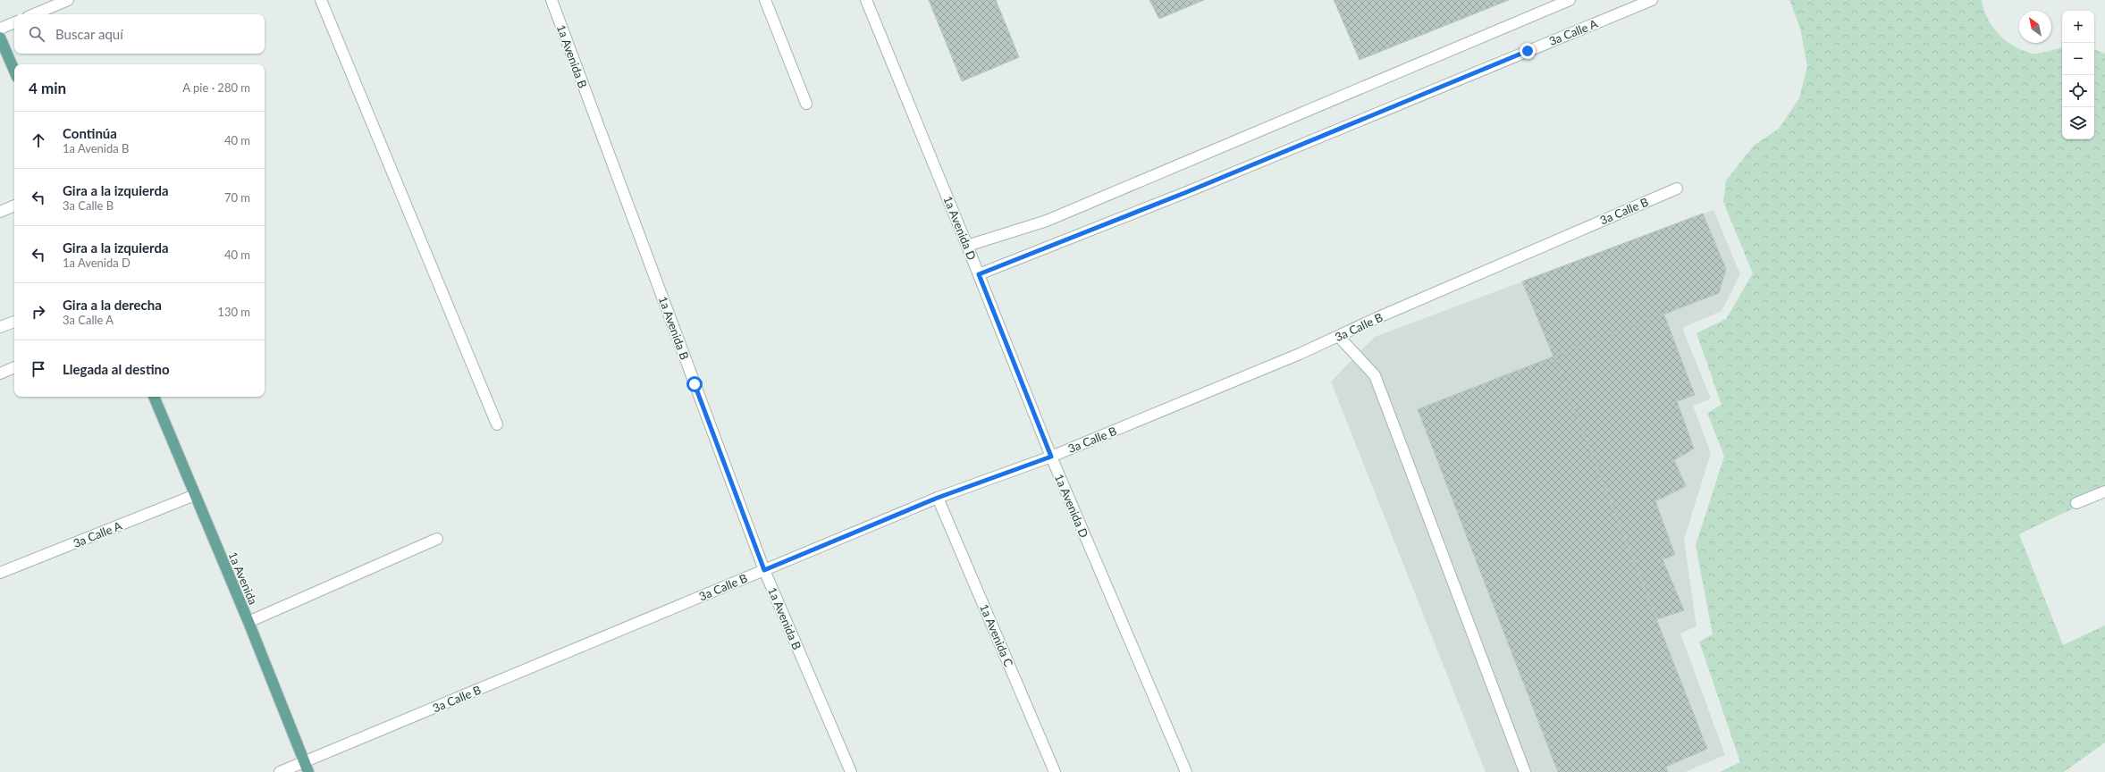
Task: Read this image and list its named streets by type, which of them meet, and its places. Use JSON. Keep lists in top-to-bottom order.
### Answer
{
  "streets": {
    "main road": ["1a Avenida"],
    "street": [
      "3a Calle A",
      "1a Avenida B",
      "3a Calle B",
      "1a Avenida D",
      "1a Avenida C"
    ]
  },
  "crossings": [
    ["3a Calle A", "1a Avenida D"],
    ["3a Calle A", "1a Avenida"],
    ["1a Avenida B", "3a Calle B"],
    ["3a Calle B", "1a Avenida D"],
    ["3a Calle B", "1a Avenida"],
    ["3a Calle B", "1a Avenida C"]
  ],
  "north": "top left",
  "page": {
    "map_buttons": ["+", "−"],
    "search": "Buscar aquí",
    "heading": ["4 min", "A pie · 280 m"],
    "list": [
      ["Continúa", "1a Avenida B", "40 m"],
      ["Gira a la izquierda", "3a Calle B", "70 m"],
      ["Gira a la izquierda", "1a Avenida D", "40 m"],
      ["Gira a la derecha", "3a Calle A", "130 m"],
      "Llegada al destino"
    ]
  }
}
